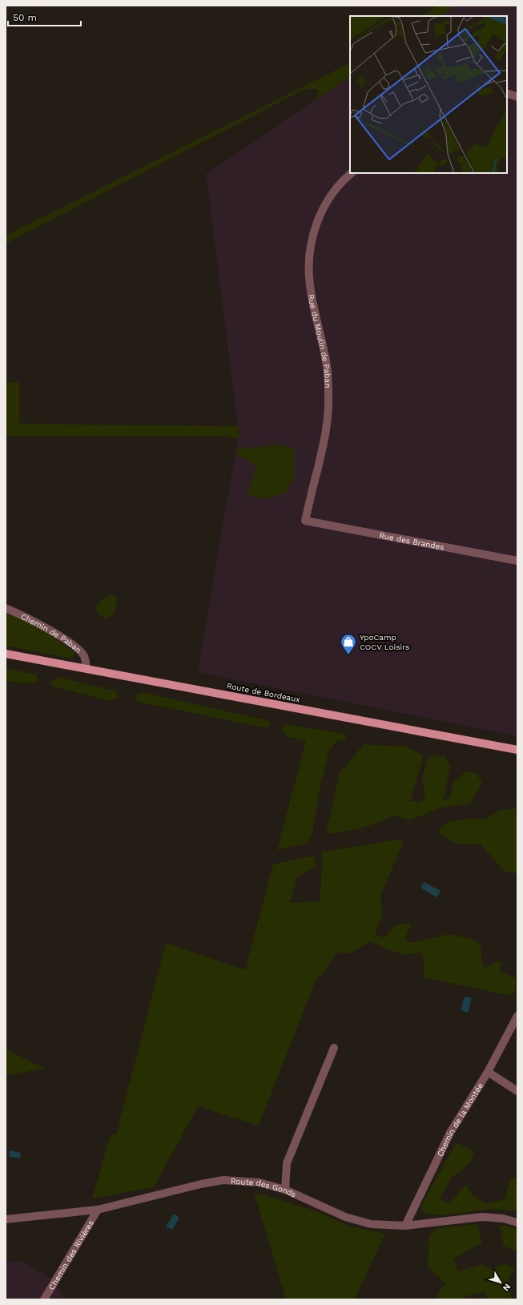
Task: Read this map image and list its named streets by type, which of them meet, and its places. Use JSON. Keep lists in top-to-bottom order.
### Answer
{
  "streets": {
    "main road": ["Route de Bordeaux"],
    "street": [
      "Rue du Moulin de Paban",
      "Rue des Brandes",
      "Chemin de Paban",
      "Chemin de la Montée",
      "Route des Gonds",
      "Chemin des Rivières"
    ]
  },
  "crossings": [
    ["Rue du Moulin de Paban", "Rue des Brandes"],
    ["Chemin de Paban", "Route de Bordeaux"],
    ["Chemin de la Montée", "Route des Gonds"],
    ["Route des Gonds", "Chemin des Rivières"]
  ],
  "places": {
    "shop": ["YpoCamp COCV Loisirs"]
  },
  "scale_bar": "50 m",
  "north": "bottom right"
}
